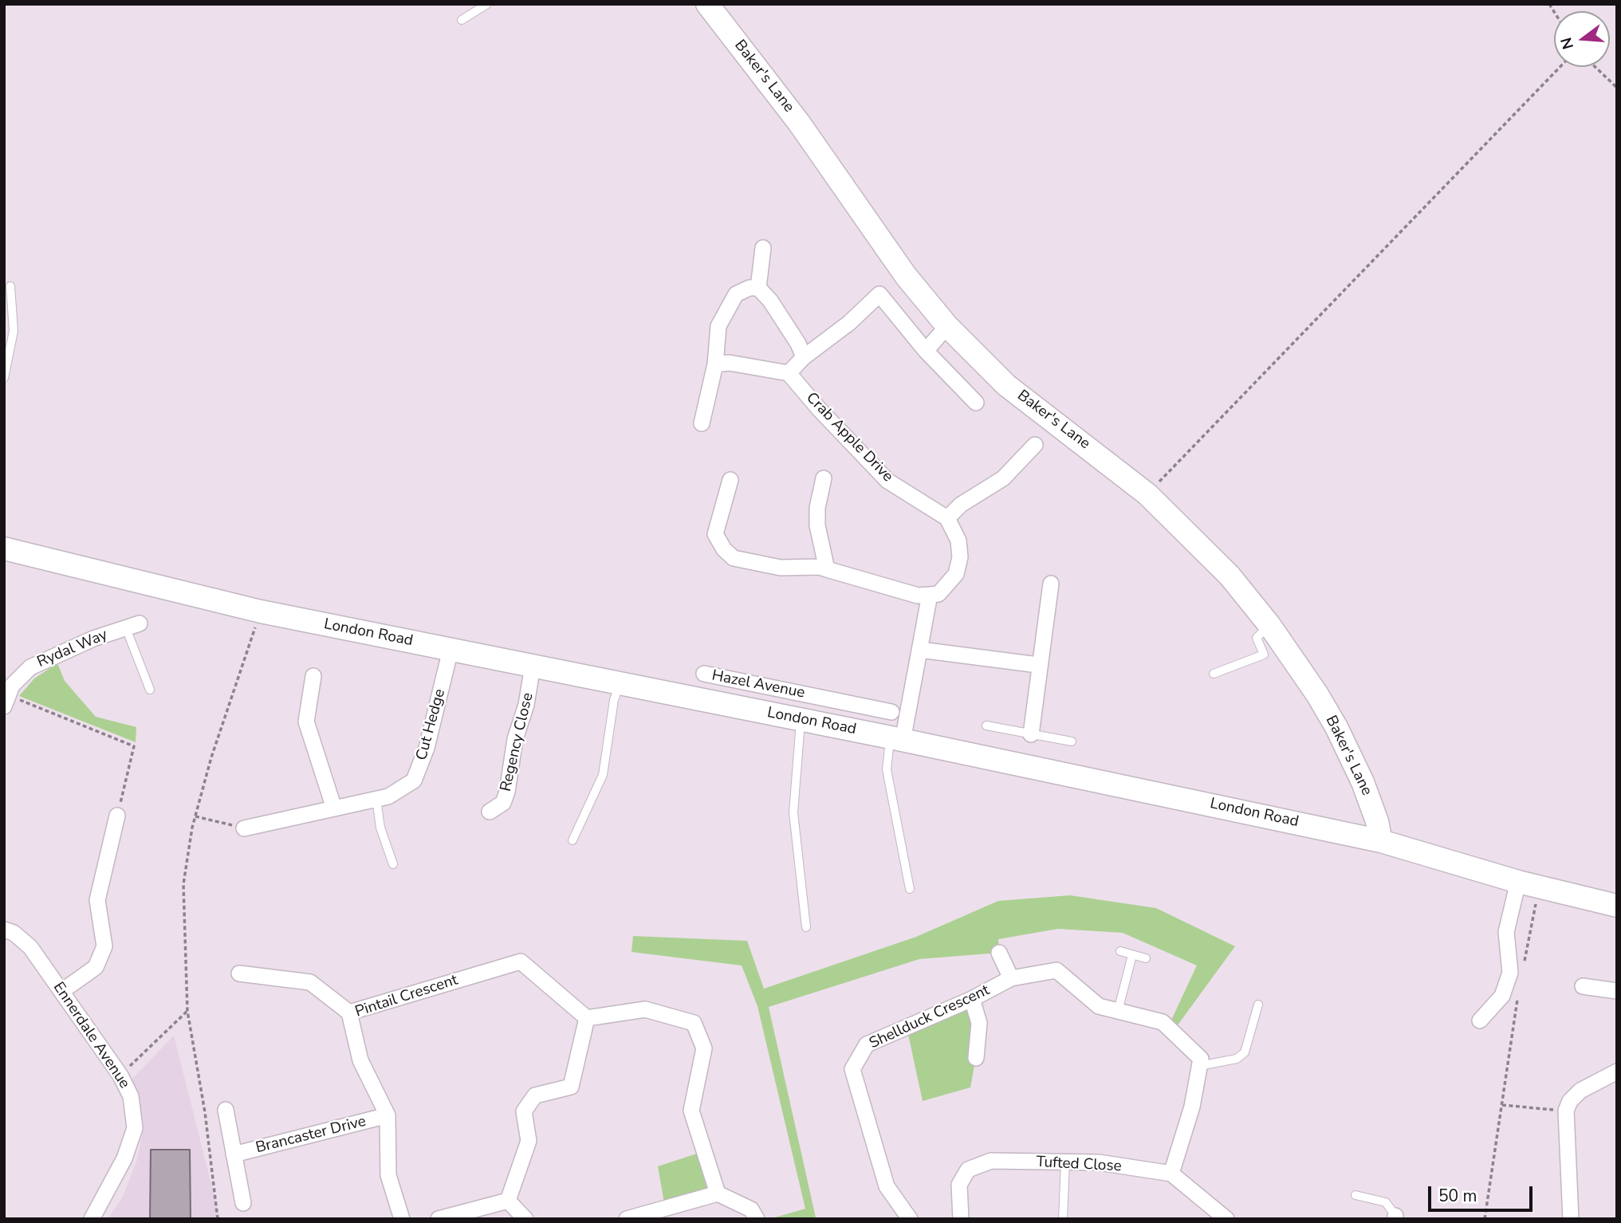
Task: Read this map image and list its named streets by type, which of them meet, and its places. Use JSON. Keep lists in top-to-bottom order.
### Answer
{
  "streets": {
    "street": [
      "Baker's Lane",
      "Crab Apple Drive",
      "London Road",
      "Rydal Way",
      "Hazel Avenue",
      "Cut Hedge",
      "Regency Close",
      "Pintail Crescent",
      "Shellduck Crescent",
      "Ennerdale Avenue",
      "Brancaster Drive",
      "Tufted Close"
    ]
  },
  "crossings": [
    ["Baker's Lane", "London Road"],
    ["London Road", "Hazel Avenue"],
    ["London Road", "Cut Hedge"],
    ["London Road", "Regency Close"],
    ["Pintail Crescent", "Brancaster Drive"]
  ],
  "scale_bar": "50 m",
  "north": "left"
}
